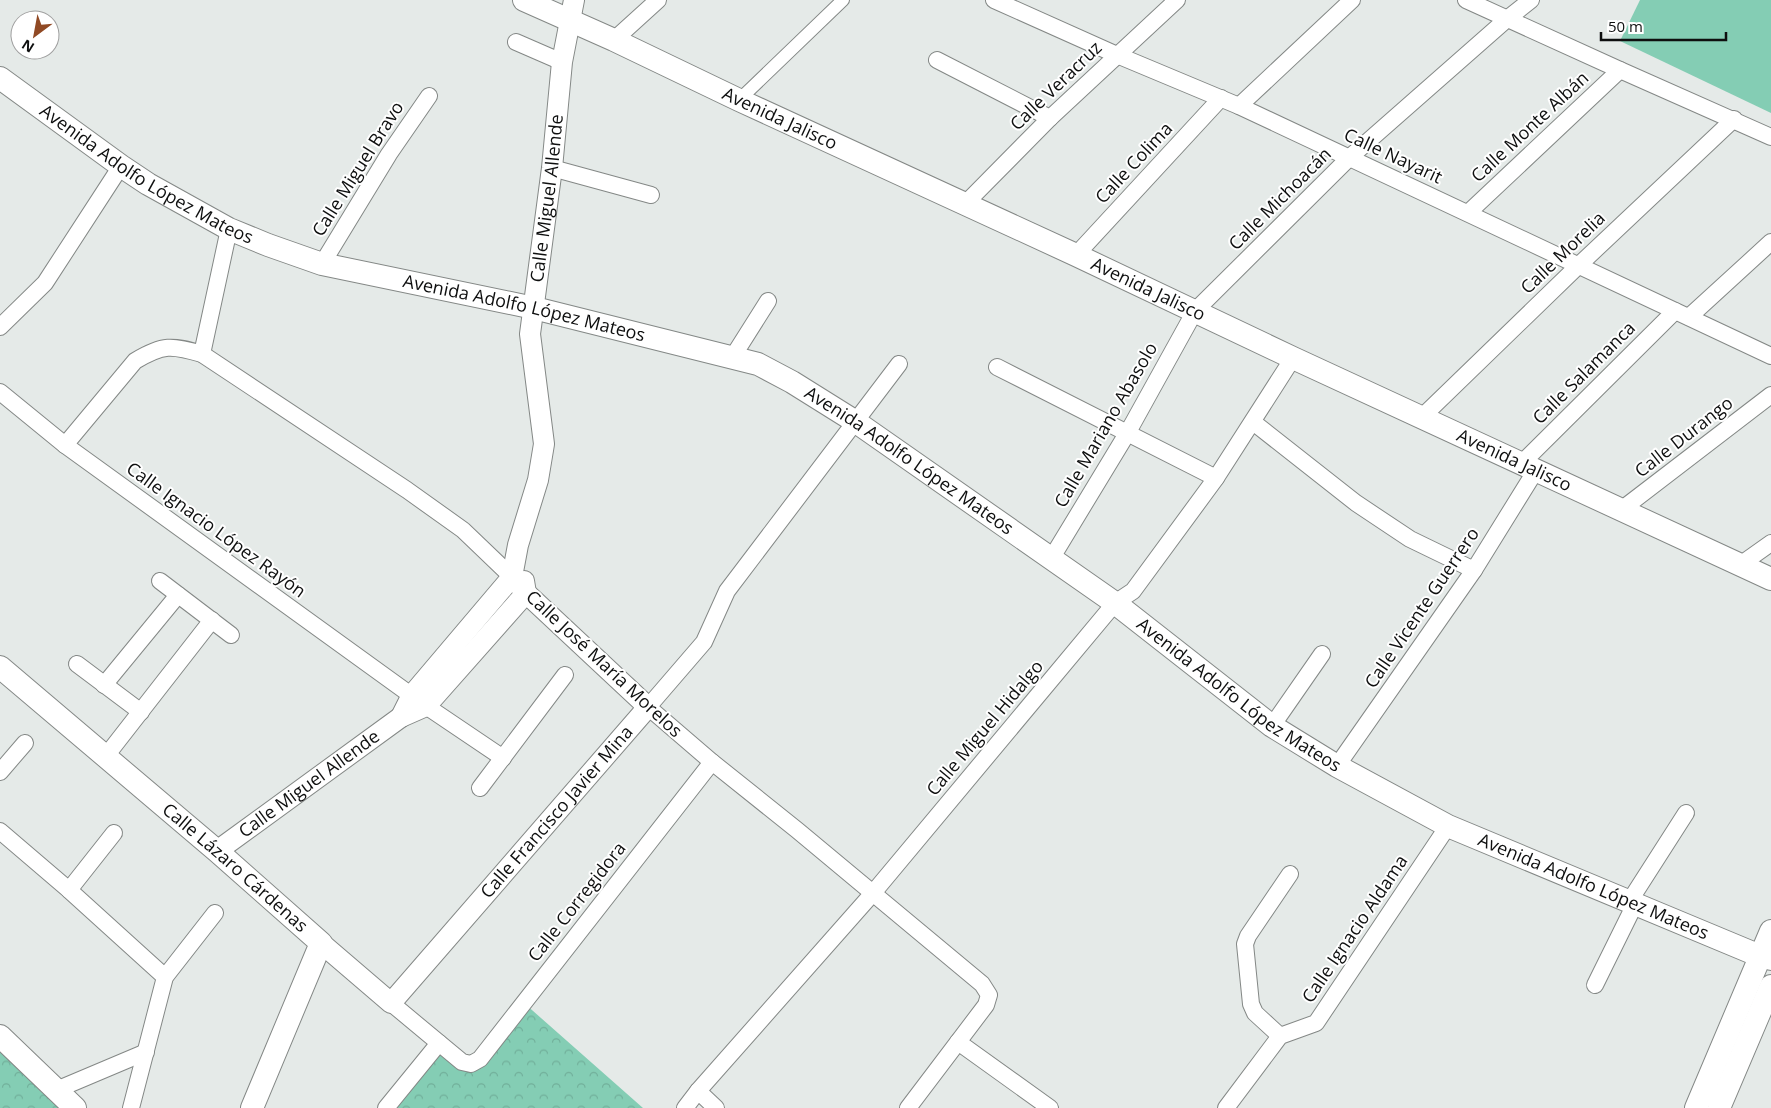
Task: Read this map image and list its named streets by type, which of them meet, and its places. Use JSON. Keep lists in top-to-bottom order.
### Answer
{
  "streets": {
    "main road": ["Avenida Jalisco", "Avenida Adolfo López Mateos", "Calle Lázaro Cárdenas"],
    "street": [
      "Calle Veracruz",
      "Calle Monte Albán",
      "Calle Nayarit",
      "Calle Colima",
      "Calle Miguel Bravo",
      "Calle Miguel Allende",
      "Calle Michoacán",
      "Calle Morelia",
      "Calle Salamanca",
      "Calle Mariano Abasolo",
      "Calle Durango",
      "Calle Ignacio López Rayón",
      "Calle Vicente Guerrero",
      "Calle José María Morelos",
      "Calle Miguel Hidalgo",
      "Calle Francisco Javier Mina",
      "Calle Corregidora",
      "Calle Ignacio Aldama"
    ]
  },
  "crossings": [
    ["Calle Veracruz", "Avenida Jalisco"],
    ["Calle Veracruz", "Calle Nayarit"],
    ["Avenida Jalisco", "Calle Colima"],
    ["Avenida Jalisco", "Calle Miguel Allende"],
    ["Avenida Jalisco", "Calle Michoacán"],
    ["Avenida Jalisco", "Calle Morelia"],
    ["Avenida Jalisco", "Calle Salamanca"],
    ["Avenida Jalisco", "Calle Mariano Abasolo"],
    ["Avenida Jalisco", "Calle Durango"],
    ["Avenida Jalisco", "Calle Vicente Guerrero"],
    ["Avenida Jalisco", "Calle Miguel Hidalgo"],
    ["Calle Monte Albán", "Calle Nayarit"],
    ["Calle Nayarit", "Calle Colima"],
    ["Calle Nayarit", "Calle Michoacán"],
    ["Calle Nayarit", "Calle Morelia"],
    ["Calle Nayarit", "Calle Salamanca"],
    ["Calle Miguel Bravo", "Avenida Adolfo López Mateos"],
    ["Avenida Adolfo López Mateos", "Calle Miguel Allende"],
    ["Avenida Adolfo López Mateos", "Calle Mariano Abasolo"],
    ["Avenida Adolfo López Mateos", "Calle Vicente Guerrero"],
    ["Avenida Adolfo López Mateos", "Calle Miguel Hidalgo"],
    ["Avenida Adolfo López Mateos", "Calle Francisco Javier Mina"],
    ["Avenida Adolfo López Mateos", "Calle Ignacio Aldama"],
    ["Calle Miguel Allende", "Calle Ignacio López Rayón"],
    ["Calle Miguel Allende", "Calle José María Morelos"],
    ["Calle Miguel Allende", "Calle Lázaro Cárdenas"],
    ["Calle Michoacán", "Calle Mariano Abasolo"],
    ["Calle Salamanca", "Calle Vicente Guerrero"],
    ["Calle Ignacio López Rayón", "Calle José María Morelos"],
    ["Calle José María Morelos", "Calle Miguel Hidalgo"],
    ["Calle José María Morelos", "Calle Francisco Javier Mina"],
    ["Calle José María Morelos", "Calle Corregidora"],
    ["Calle Francisco Javier Mina", "Calle Lázaro Cárdenas"],
    ["Calle Lázaro Cárdenas", "Calle Corregidora"]
  ],
  "scale_bar": "50 m",
  "north": "bottom left"
}
